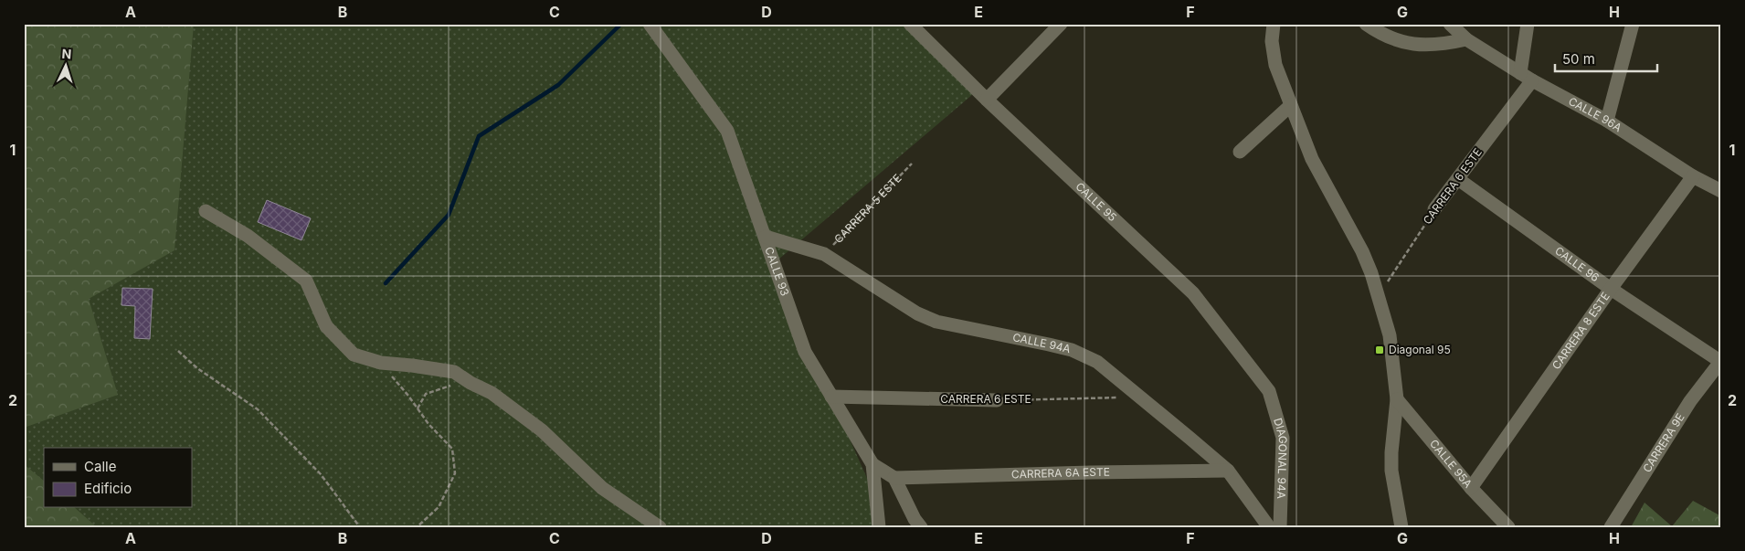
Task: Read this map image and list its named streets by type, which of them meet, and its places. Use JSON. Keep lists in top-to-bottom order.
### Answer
{
  "streets": {
    "street": [
      "CALLE 96A",
      "CARRERA 6 ESTE",
      "CALLE 95",
      "CALLE 96",
      "CALLE 93",
      "CARRERA 8 ESTE",
      "CALLE 94A",
      "CARRERA 9E",
      "DIAGONAL 94A",
      "CALLE 95A",
      "CARRERA 6A ESTE"
    ],
    "path": ["CARRERA 5 ESTE"]
  },
  "crossings": [
    ["CALLE 96A", "CARRERA 6 ESTE"],
    ["CALLE 96A", "CARRERA 8 ESTE"],
    ["CARRERA 6 ESTE", "CALLE 96"],
    ["CARRERA 6 ESTE", "CALLE 93"],
    ["CARRERA 6 ESTE", "CALLE 94A"],
    ["CALLE 95", "DIAGONAL 94A"],
    ["CARRERA 5 ESTE", "CALLE 94A"],
    ["CALLE 96", "CARRERA 8 ESTE"],
    ["CALLE 96", "CARRERA 9E"],
    ["CALLE 93", "CALLE 94A"],
    ["CARRERA 8 ESTE", "CALLE 95A"],
    ["CALLE 94A", "CARRERA 6A ESTE"]
  ],
  "places": {
    "transit": ["Diagonal 95"]
  },
  "legend": ["Calle", "Edificio"],
  "scale_bar": "50 m",
  "north": "top",
  "grid": {
    "columns": [
      "A",
      "B",
      "C",
      "D",
      "E",
      "F",
      "G",
      "H"
    ],
    "rows": ["1", "2"]
  }
}
